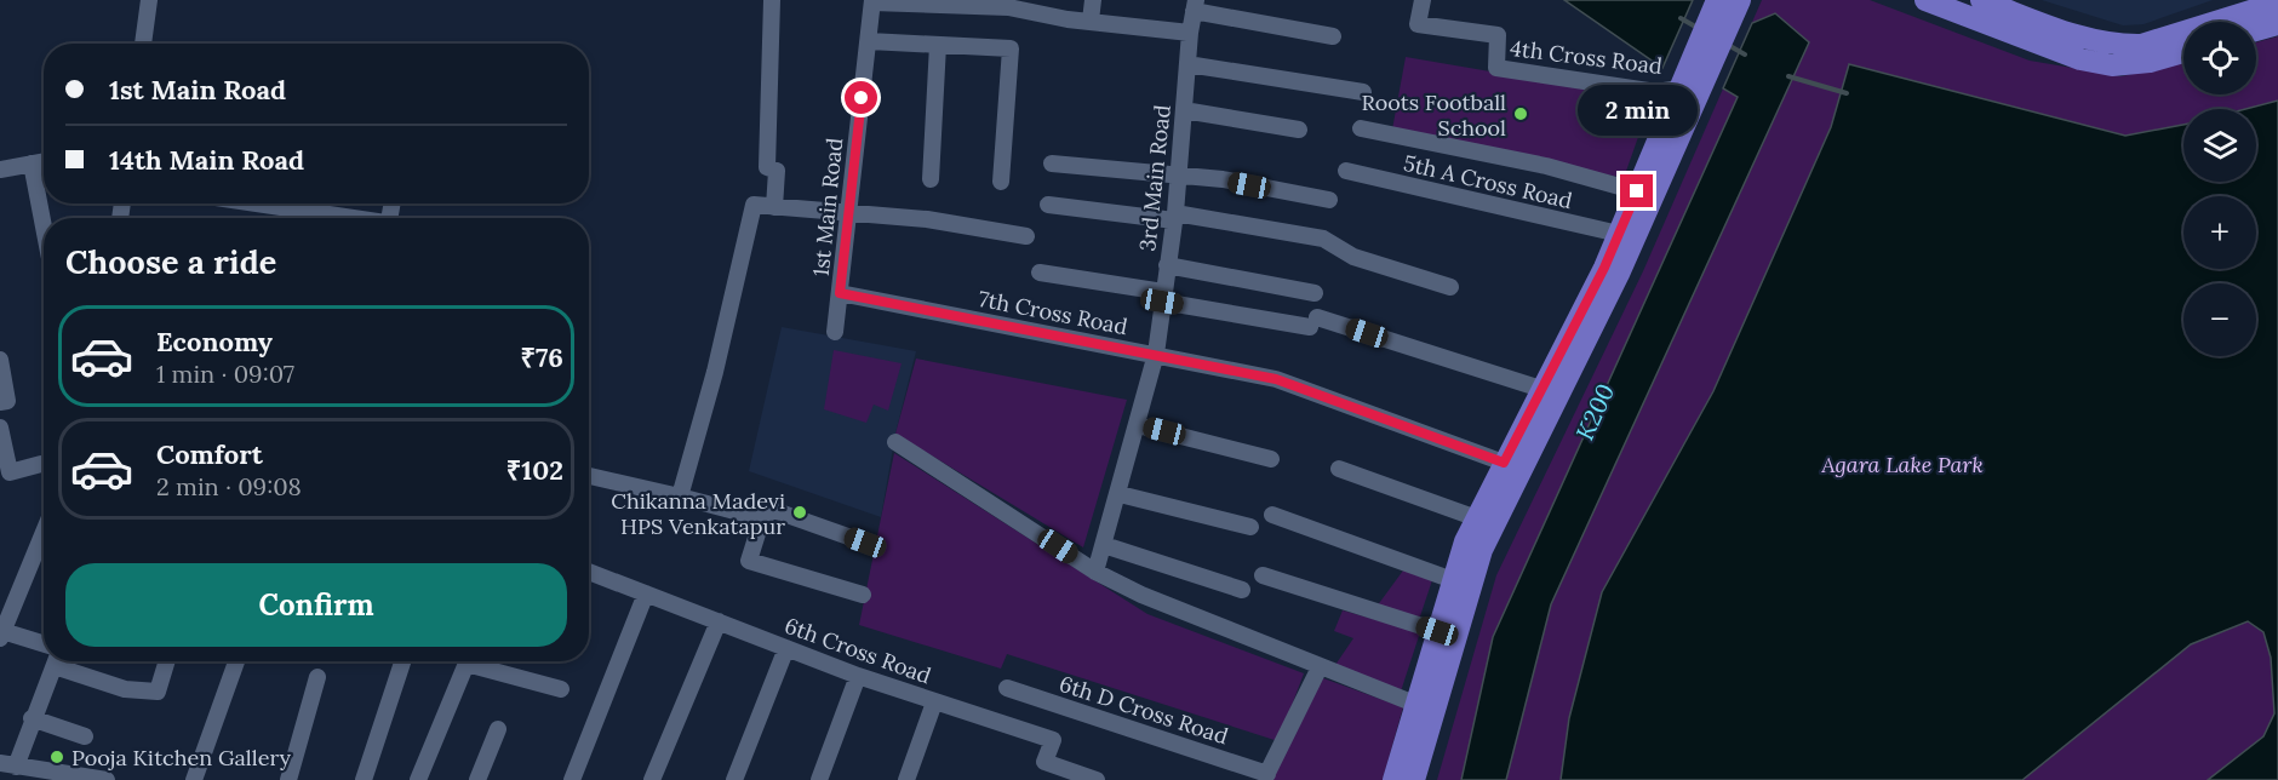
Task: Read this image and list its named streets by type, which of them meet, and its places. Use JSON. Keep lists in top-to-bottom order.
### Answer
{
  "streets": {
    "street": [
      "4th Cross Road",
      "3rd Main Road",
      "5th A Cross Road",
      "1st Main Road",
      "7th Cross Road",
      "6th Cross Road",
      "6th D Cross Road"
    ]
  },
  "crossings": [
    ["3rd Main Road", "7th Cross Road"],
    ["1st Main Road", "7th Cross Road"]
  ],
  "water": ["K200"],
  "parks": ["Agara Lake Park"],
  "places": ["Roots Football School", "Chikanna Madevi HPS Venkatapur", "Pooja Kitchen Gallery"],
  "page": {
    "map_buttons": ["+", "−"],
    "banner": ["1st Main Road", "14th Main Road"],
    "bubble": "2 min",
    "heading": "Choose a ride",
    "list": [
      {
        "name": "Economy",
        "note": "1 min · 09:07",
        "value": "₹76"
      },
      {
        "name": "Comfort",
        "note": "2 min · 09:08",
        "value": "₹102"
      }
    ],
    "buttons": "Confirm"
  }
}
